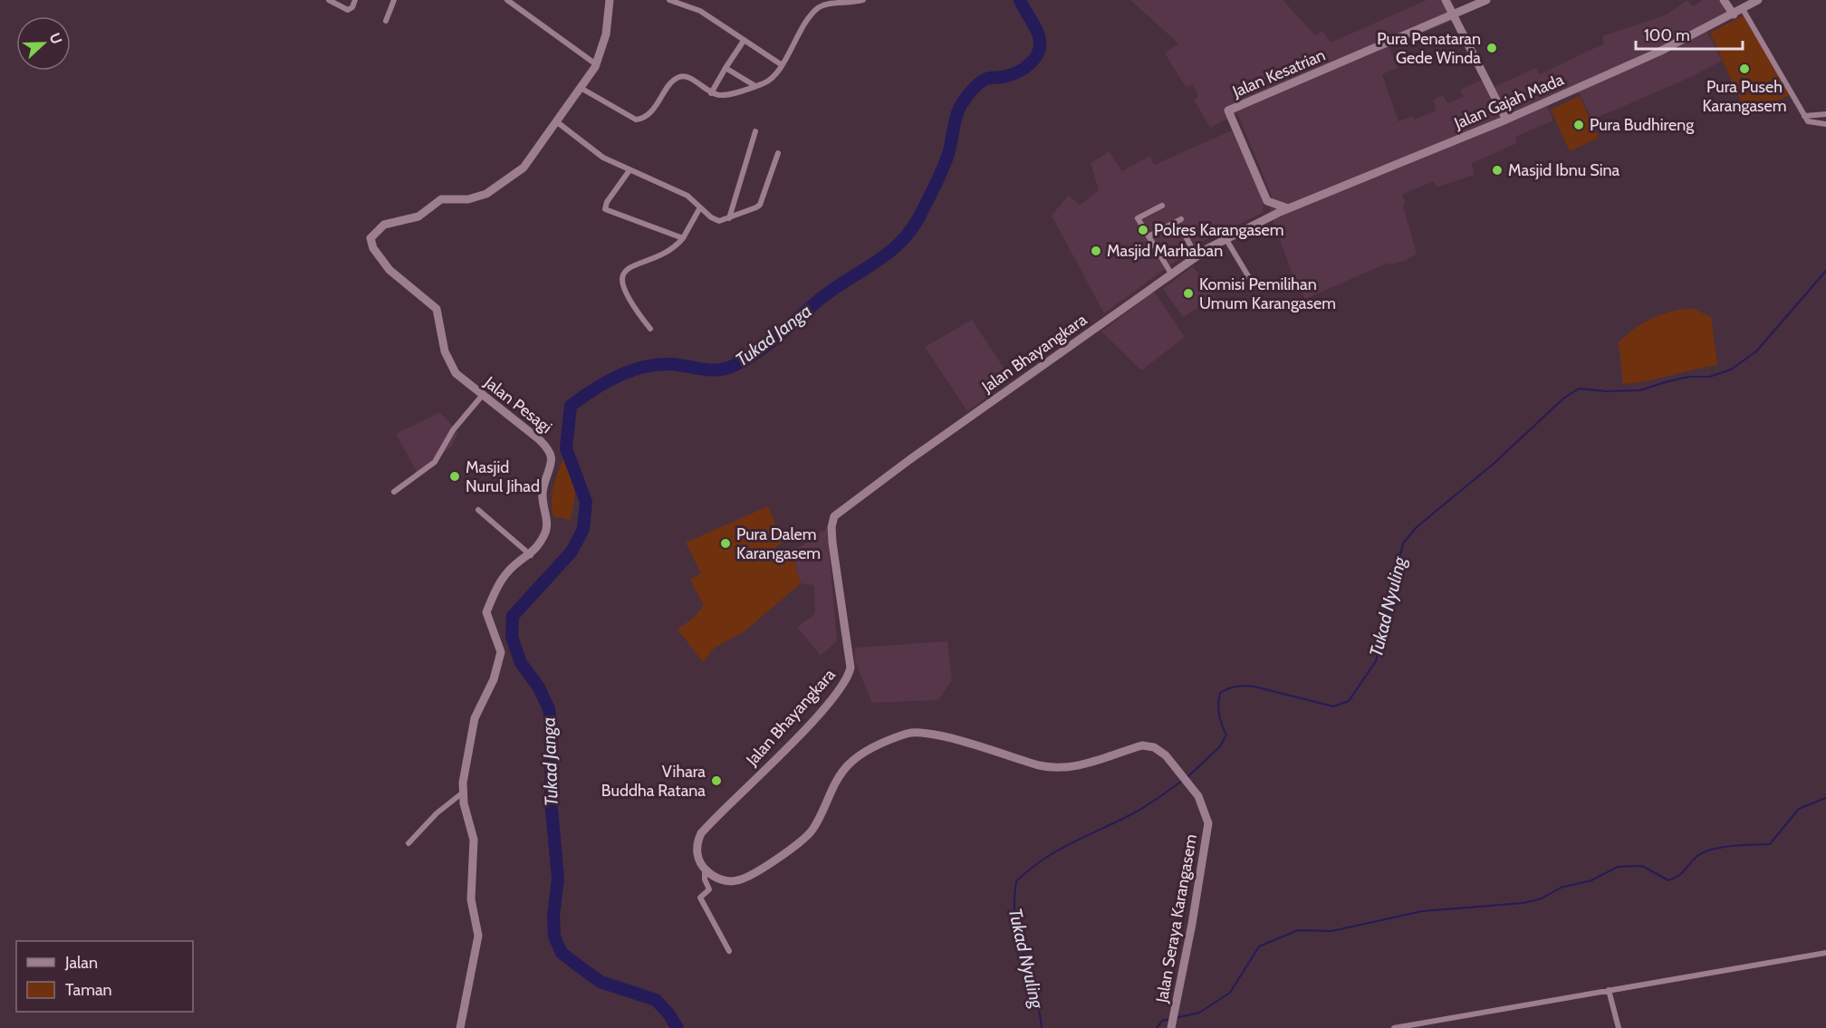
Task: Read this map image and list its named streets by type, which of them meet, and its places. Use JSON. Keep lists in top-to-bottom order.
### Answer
{
  "streets": {
    "street": [
      "Jalan Kesatrian",
      "Jalan Gajah Mada",
      "Jalan Bhayangkara",
      "Jalan Pesagi",
      "Jalan Seraya Karangasem"
    ]
  },
  "crossings": [
    ["Jalan Gajah Mada", "Jalan Bhayangkara"],
    ["Jalan Bhayangkara", "Jalan Seraya Karangasem"]
  ],
  "water": ["Tukad Janga", "Tukad Nyuling"],
  "places": [
    "Pura Penataran Gede Winda",
    "Pura Puseh Karangasem",
    "Pura Budhireng",
    "Masjid Ibnu Sina",
    "Polres Karangasem",
    "Masjid Marhaban",
    "Komisi Pemilihan Umum Karangasem",
    "Masjid Nurul Jihad",
    "Pura Dalem Karangasem",
    "Vihara Buddha Ratana"
  ],
  "legend": ["Jalan", "Taman"],
  "scale_bar": "100 m",
  "north": "right"
}
